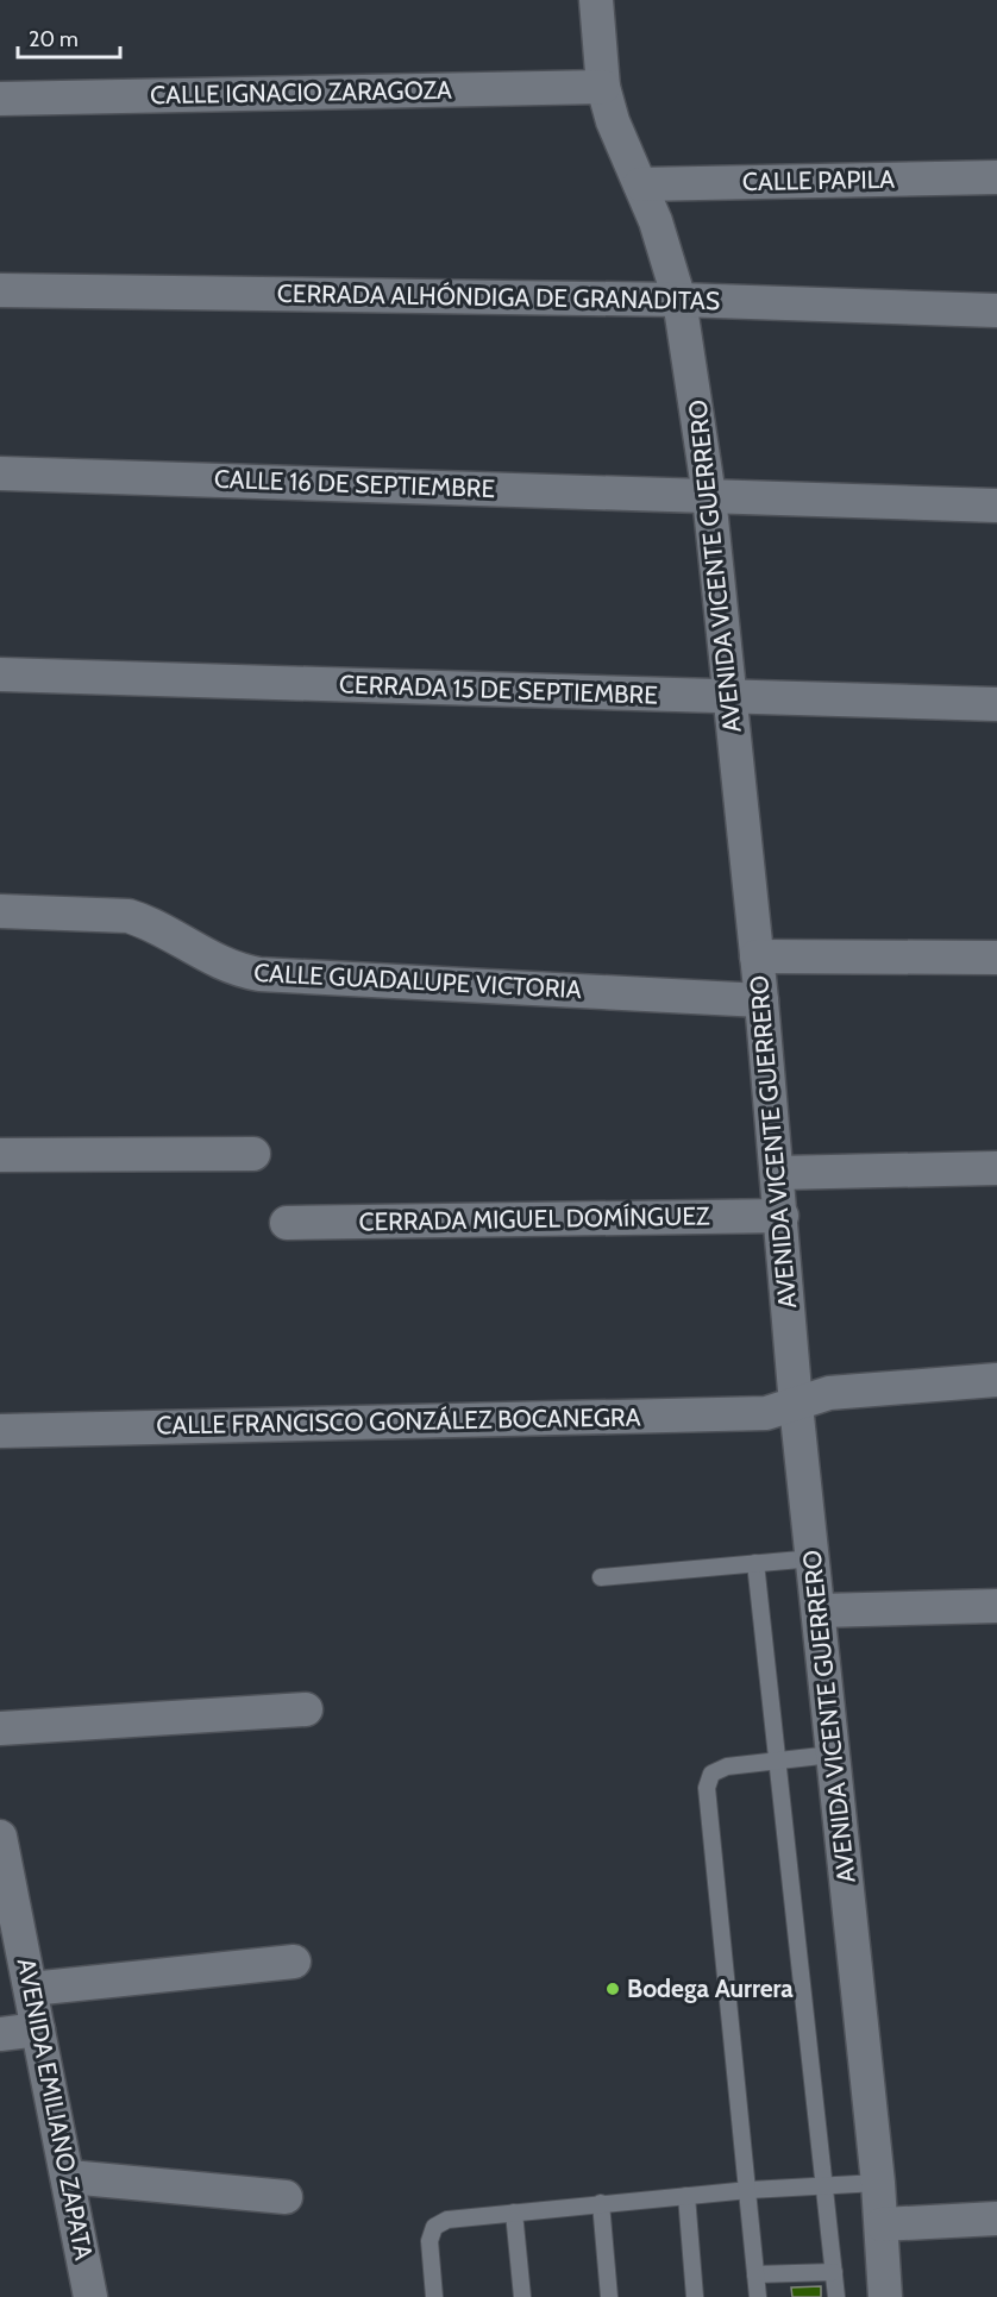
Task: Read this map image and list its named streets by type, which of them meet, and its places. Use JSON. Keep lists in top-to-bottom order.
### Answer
{
  "streets": {
    "street": [
      "CALLE IGNACIO ZARAGOZA",
      "CALLE PAPILA",
      "CERRADA ALHÓNDIGA DE GRANADITAS",
      "CALLE 16 DE SEPTIEMBRE",
      "AVENIDA VICENTE GUERRERO",
      "CERRADA 15 DE SEPTIEMBRE",
      "CALLE GUADALUPE VICTORIA",
      "CERRADA MIGUEL DOMÍNGUEZ",
      "CALLE FRANCISCO GONZÁLEZ BOCANEGRA",
      "AVENIDA EMILIANO ZAPATA"
    ]
  },
  "crossings": [
    ["CALLE IGNACIO ZARAGOZA", "AVENIDA VICENTE GUERRERO"],
    ["CALLE PAPILA", "AVENIDA VICENTE GUERRERO"],
    ["CERRADA ALHÓNDIGA DE GRANADITAS", "AVENIDA VICENTE GUERRERO"],
    ["CALLE 16 DE SEPTIEMBRE", "AVENIDA VICENTE GUERRERO"],
    ["AVENIDA VICENTE GUERRERO", "CERRADA 15 DE SEPTIEMBRE"],
    ["AVENIDA VICENTE GUERRERO", "CALLE GUADALUPE VICTORIA"],
    ["AVENIDA VICENTE GUERRERO", "CERRADA MIGUEL DOMÍNGUEZ"],
    ["AVENIDA VICENTE GUERRERO", "CALLE FRANCISCO GONZÁLEZ BOCANEGRA"]
  ],
  "places": ["Bodega Aurrera"],
  "scale_bar": "20 m"
}
